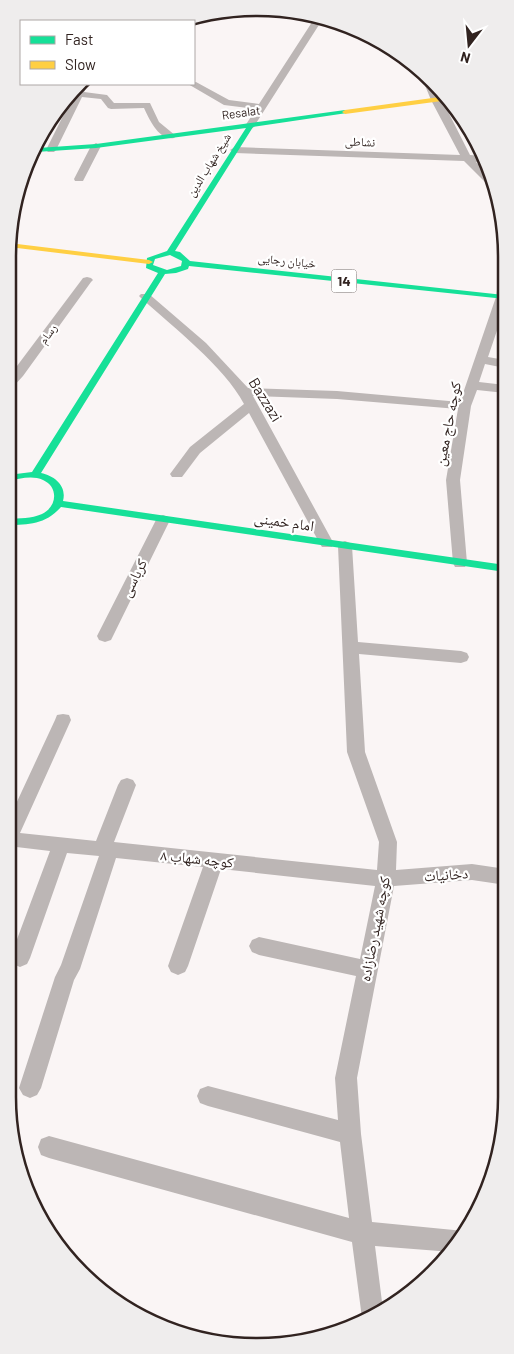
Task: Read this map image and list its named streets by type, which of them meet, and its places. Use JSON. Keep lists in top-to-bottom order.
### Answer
{
  "streets": {
    "main road": [
      "Resalat",
      "شیخ شهاب الدین",
      "خیابان رجایی",
      "14",
      "امام خمینی"
    ],
    "street": [
      "نشاطی",
      "رسام",
      "Bazzazi",
      "کوچه حاج معین",
      "کرباسی",
      "کوچه شهاب ۸",
      "دخانیات",
      "کوچه شهید رضازاده"
    ]
  },
  "crossings": [
    ["Resalat", "شیخ شهاب الدین"],
    ["نشاطی", "شیخ شهاب الدین"],
    ["Bazzazi", "امام خمینی"],
    ["کوچه حاج معین", "امام خمینی"],
    ["امام خمینی", "کرباسی"],
    ["امام خمینی", "کوچه شهید رضازاده"],
    ["کوچه شهاب ۸", "دخانیات"],
    ["کوچه شهاب ۸", "کوچه شهید رضازاده"],
    ["دخانیات", "کوچه شهید رضازاده"]
  ],
  "legend": ["Fast", "Slow"],
  "north": "bottom"
}
